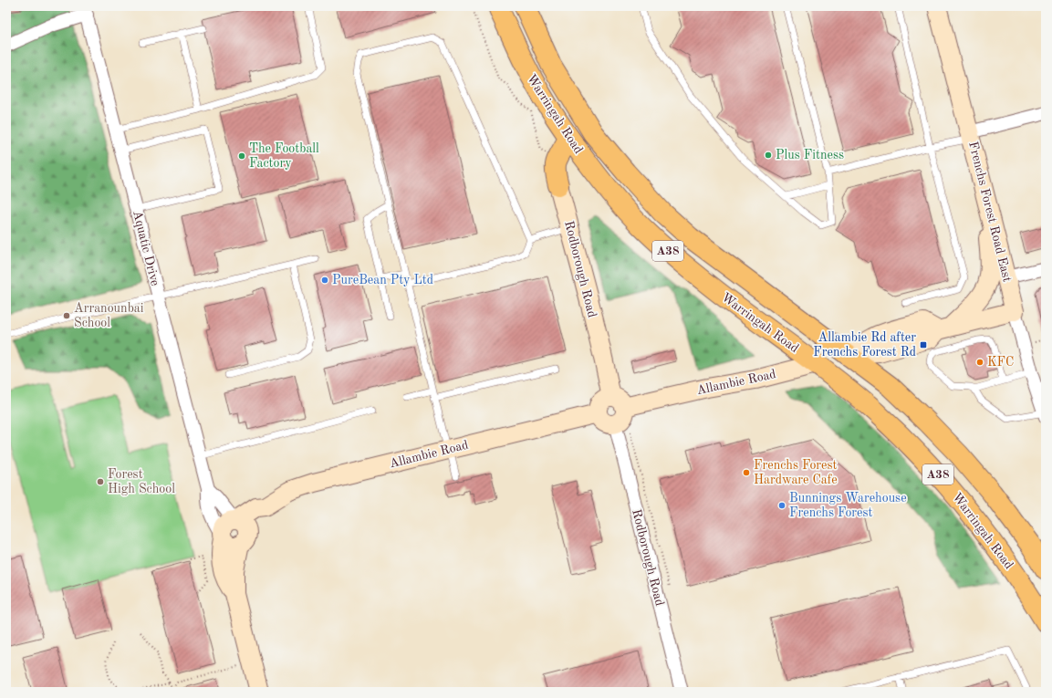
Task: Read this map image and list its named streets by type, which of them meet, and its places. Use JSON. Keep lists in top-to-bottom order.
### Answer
{
  "streets": {
    "highway": ["Warringah Road", "A38", "Allambie Road"],
    "main road": ["Frenchs Forest Road East", "Rodborough Road"],
    "street": ["Aquatic Drive"]
  },
  "crossings": [
    ["Warringah Road", "Allambie Road"],
    ["Frenchs Forest Road East", "Allambie Road"],
    ["Aquatic Drive", "Allambie Road"],
    ["Rodborough Road", "Allambie Road"]
  ],
  "places": {
    "other": [
      "Plus Fitness",
      "The Football Factory",
      "PureBean Pty Ltd",
      "Arranounbai School",
      "KFC",
      "Frenchs Forest Hardware Cafe",
      "Forest High School",
      "Bunnings Warehouse Frenchs Forest"
    ],
    "transit": ["Allambie Rd after Frenchs Forest Rd"]
  }
}
